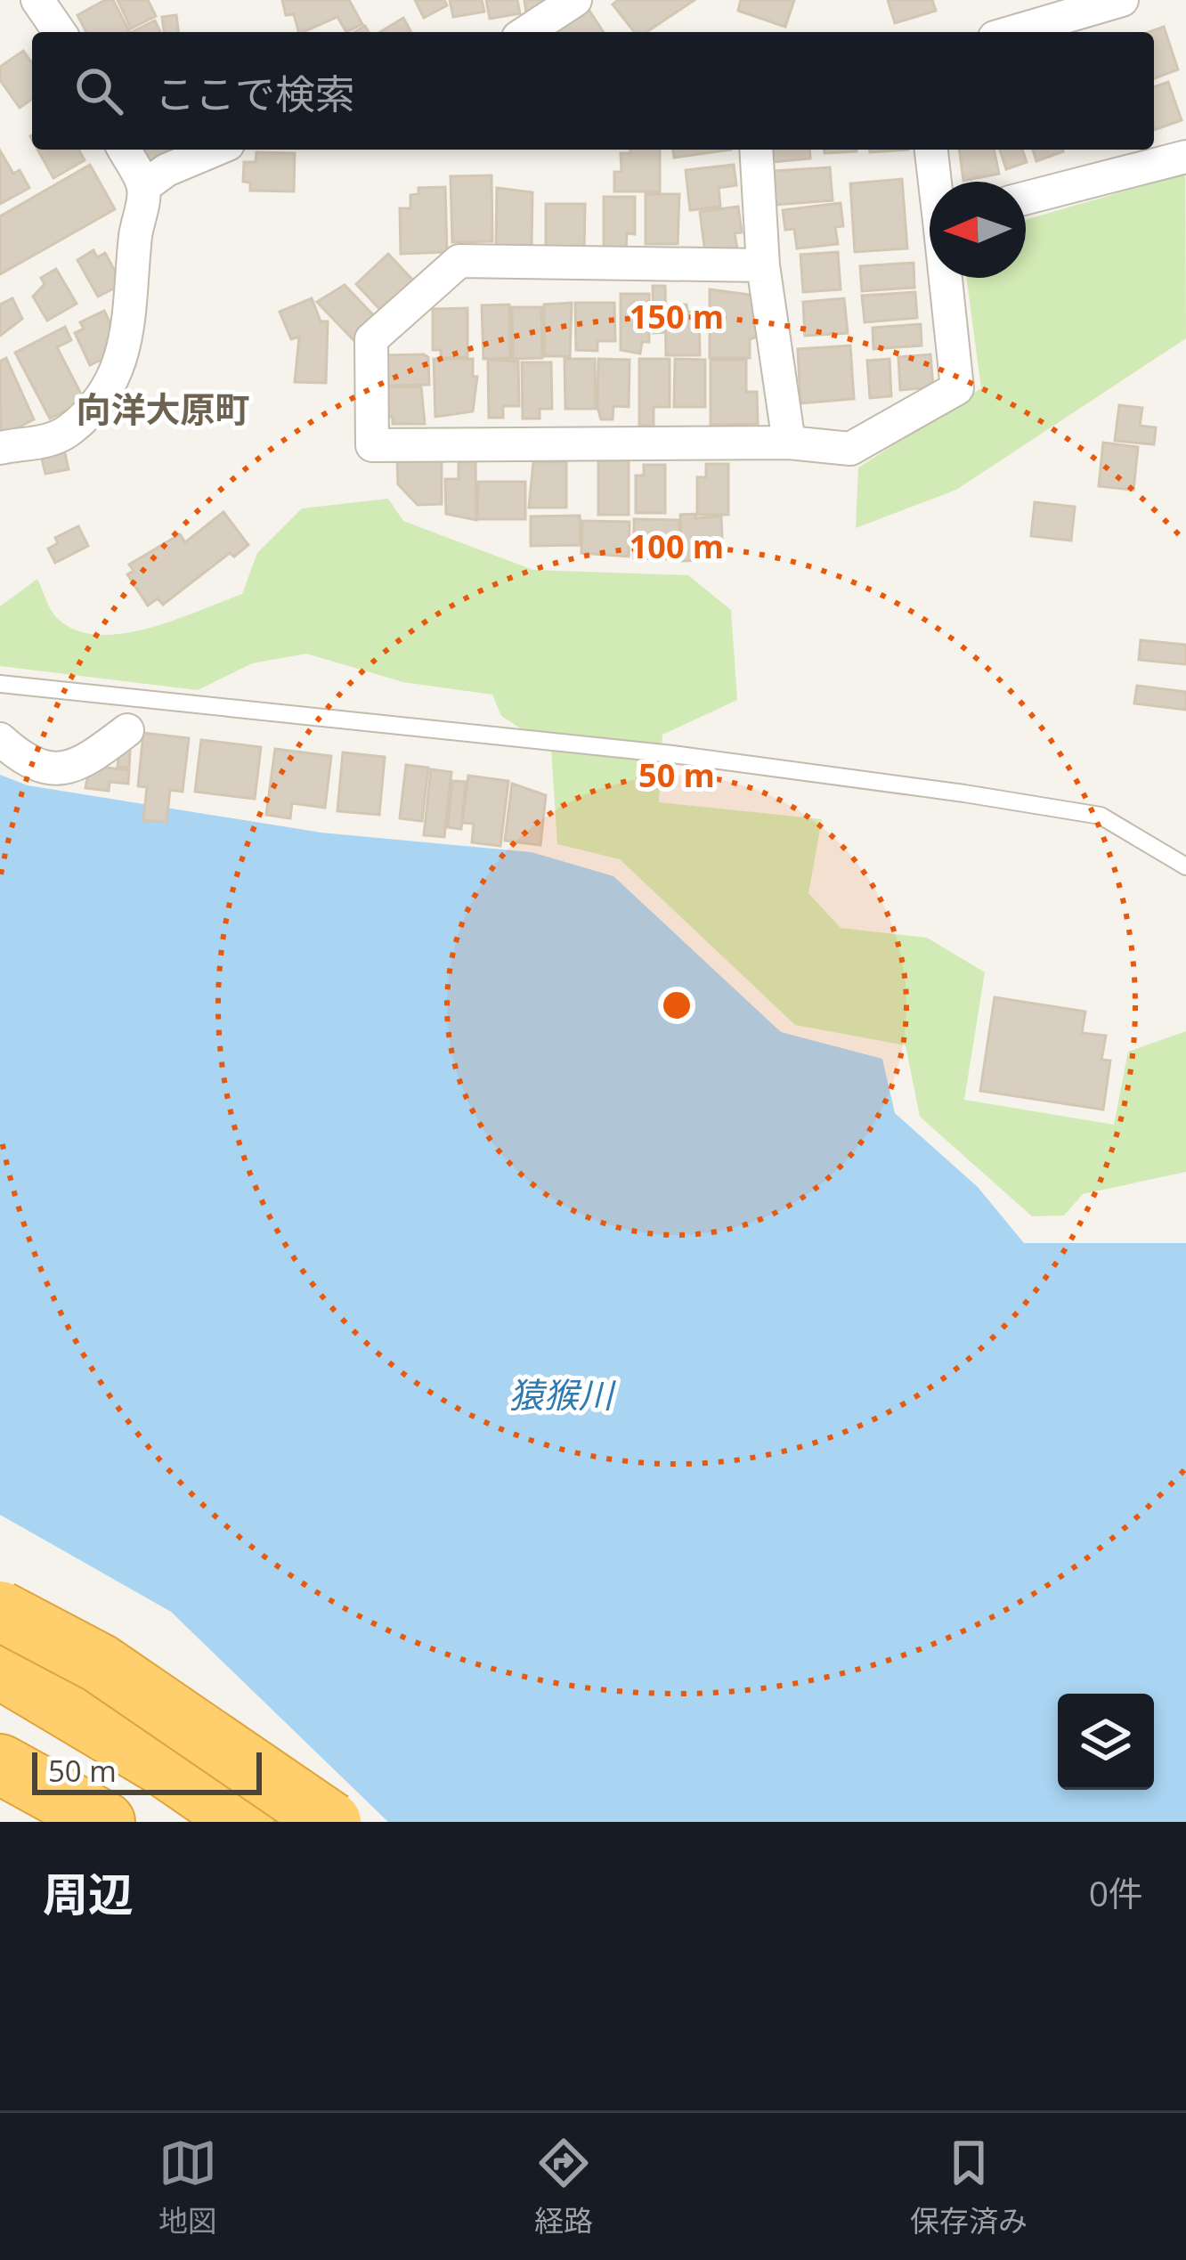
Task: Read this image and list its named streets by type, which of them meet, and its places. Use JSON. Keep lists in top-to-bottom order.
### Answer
{
  "districts": ["向洋大原町"],
  "water": ["猿猴川"],
  "scale_bar": "50 m",
  "north": "left",
  "page": {
    "search": "ここで検索",
    "scale": "50 m",
    "heading": ["周辺", "0件"],
    "nav": ["地図", "経路", "保存済み"]
  },
  "rings": ["150 m", "100 m", "50 m"]
}
